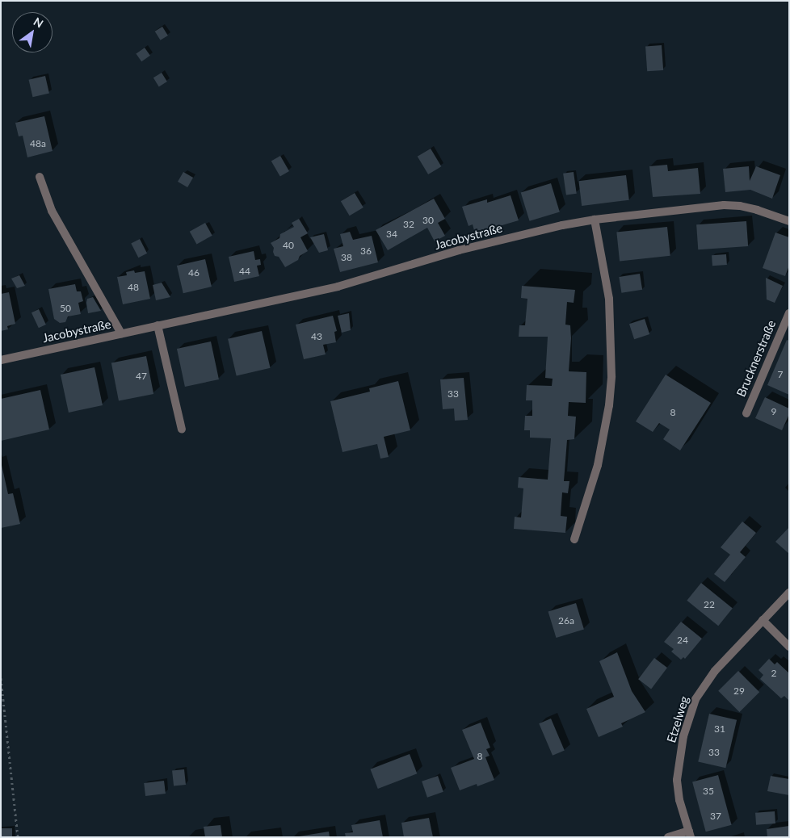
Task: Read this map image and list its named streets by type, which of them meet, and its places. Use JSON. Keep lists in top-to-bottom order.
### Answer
{
  "streets": {
    "street": ["Jacobystraße", "Brucknerstraße", "Etzelweg"]
  },
  "house_numbers": [
    "48a",
    "30",
    "32",
    "34",
    "40",
    "36",
    "38",
    "44",
    "46",
    "48",
    "50",
    "43",
    "7",
    "47",
    "33",
    "9",
    "8",
    "22",
    "26a",
    "24",
    "2",
    "29",
    "31",
    "33",
    "8",
    "35",
    "37"
  ],
  "north": "top right"
}
